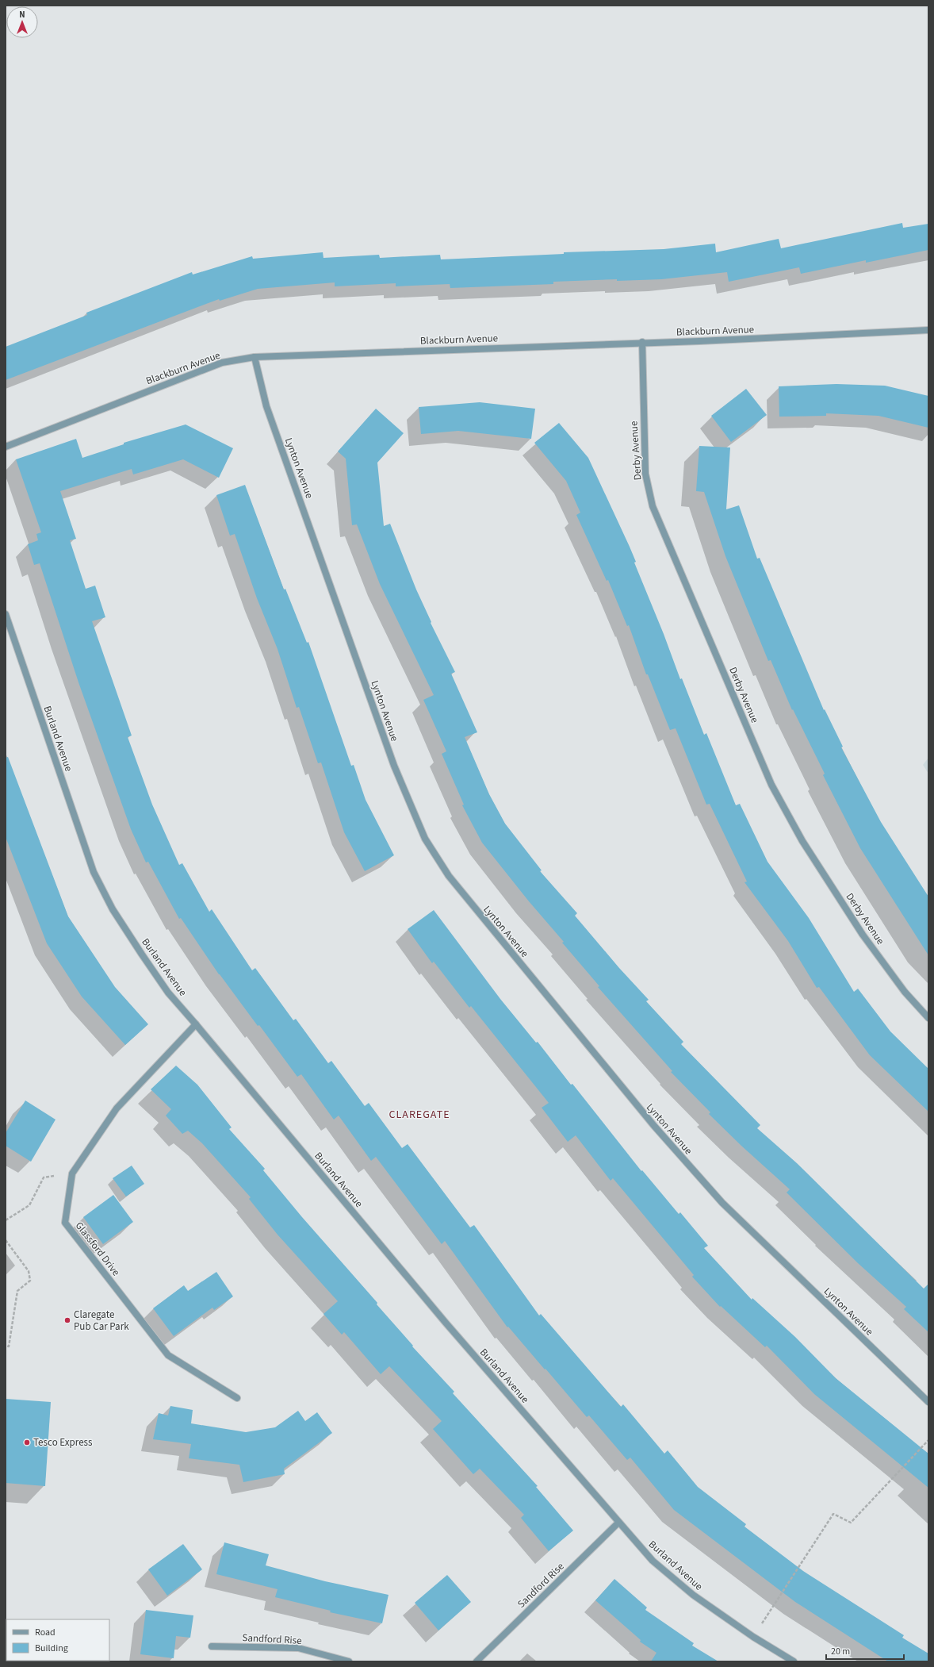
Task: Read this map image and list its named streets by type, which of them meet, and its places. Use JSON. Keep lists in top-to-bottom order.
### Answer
{
  "streets": {
    "street": [
      "Blackburn Avenue",
      "Derby Avenue",
      "Lynton Avenue",
      "Burland Avenue",
      "Glassford Drive",
      "Sandford Rise"
    ]
  },
  "crossings": [
    ["Blackburn Avenue", "Derby Avenue"],
    ["Blackburn Avenue", "Lynton Avenue"],
    ["Burland Avenue", "Glassford Drive"],
    ["Burland Avenue", "Sandford Rise"]
  ],
  "districts": ["CLAREGATE"],
  "places": ["Claregate Pub Car Park", "Tesco Express"],
  "legend": ["Road", "Building"],
  "scale_bar": "20 m",
  "north": "top"
}
